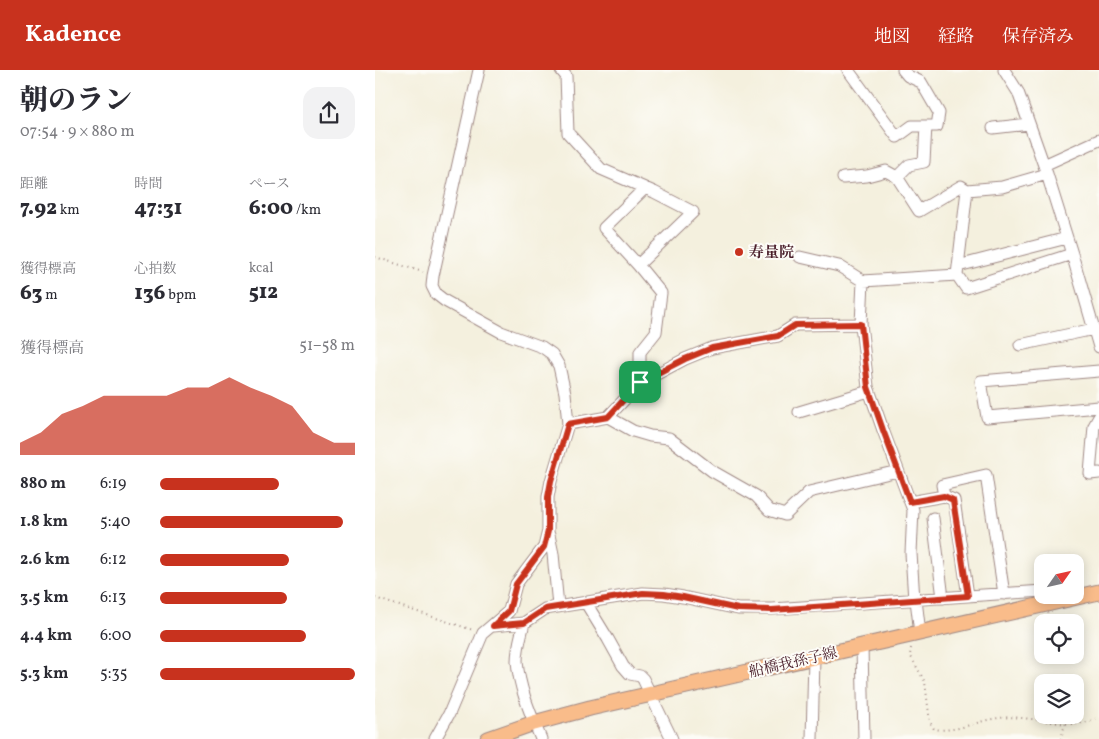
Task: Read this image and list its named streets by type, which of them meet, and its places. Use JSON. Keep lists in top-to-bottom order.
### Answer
{
  "streets": {
    "main road": ["船橋我孫子線"]
  },
  "places": ["寿量院"],
  "north": "top right",
  "page": {
    "header": "Kadence",
    "nav": ["地図", "経路", "保存済み"],
    "heading": ["朝のラン", "07:54 · 9 × 880 m"],
    "stats": [
      ["距離", "7.92 km"],
      ["時間", "47:31"],
      ["ペース", "6:00 /km"],
      ["獲得標高", "63 m"],
      ["心拍数", "136 bpm"],
      ["kcal", "512"]
    ],
    "chart": ["獲得標高", "51–58 m"],
    "list": [
      {
        "name": "880 m",
        "note": "6:19"
      },
      {
        "name": "1.8 km",
        "note": "5:40"
      },
      {
        "name": "2.6 km",
        "note": "6:12"
      },
      {
        "name": "3.5 km",
        "note": "6:13"
      },
      {
        "name": "4.4 km",
        "note": "6:00"
      },
      {
        "name": "5.3 km",
        "note": "5:35"
      }
    ]
  }
}
